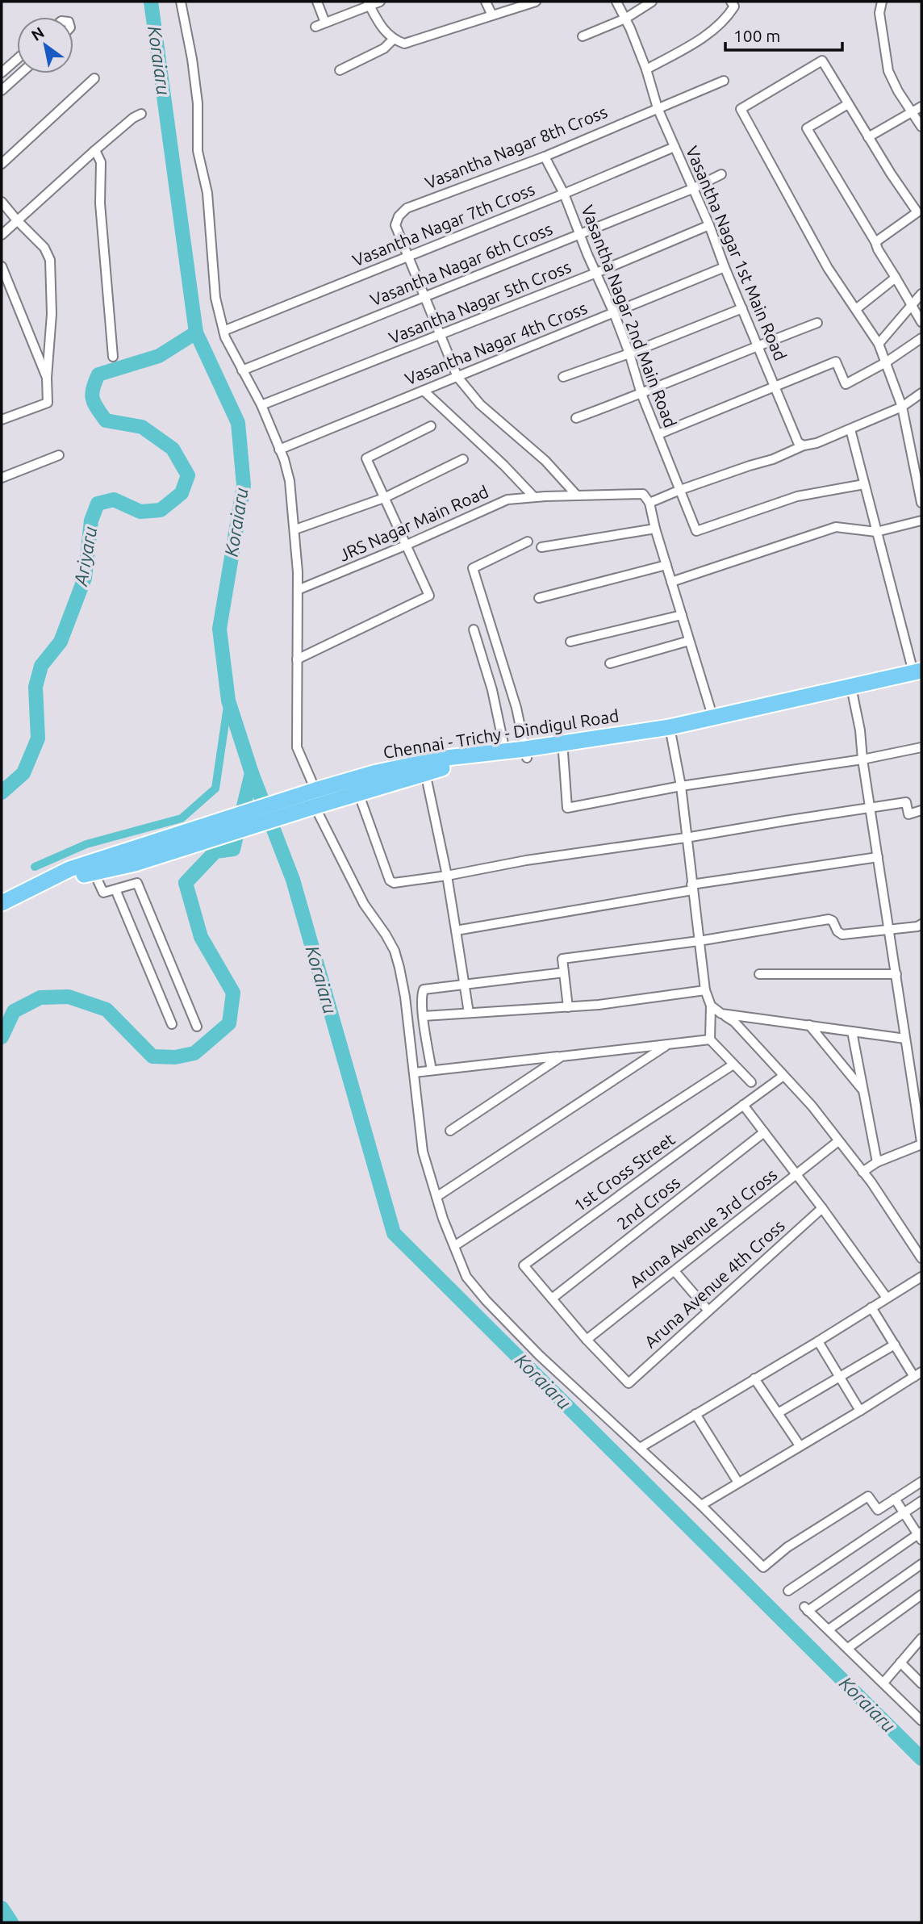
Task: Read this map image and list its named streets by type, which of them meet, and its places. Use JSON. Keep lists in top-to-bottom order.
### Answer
{
  "streets": {
    "highway": ["Chennai - Trichy - Dindigul Road"],
    "street": [
      "Vasantha Nagar 8th Cross",
      "Vasantha Nagar 7th Cross",
      "Vasantha Nagar 1st Main Road",
      "Vasantha Nagar 6th Cross",
      "Vasantha Nagar 5th Cross",
      "Vasantha Nagar 2nd Main Road",
      "Vasantha Nagar 4th Cross",
      "JRS Nagar Main Road",
      "1st Cross Street",
      "2nd Cross",
      "Aruna Avenue 3rd Cross",
      "Aruna Avenue 4th Cross"
    ]
  },
  "crossings": [
    ["Vasantha Nagar 8th Cross", "Vasantha Nagar 7th Cross"],
    ["Vasantha Nagar 8th Cross", "Vasantha Nagar 1st Main Road"],
    ["Vasantha Nagar 8th Cross", "Vasantha Nagar 2nd Main Road"],
    ["Vasantha Nagar 7th Cross", "Vasantha Nagar 1st Main Road"],
    ["Vasantha Nagar 7th Cross", "Vasantha Nagar 2nd Main Road"],
    ["Vasantha Nagar 1st Main Road", "Vasantha Nagar 6th Cross"],
    ["Vasantha Nagar 1st Main Road", "Vasantha Nagar 5th Cross"],
    ["Vasantha Nagar 1st Main Road", "Vasantha Nagar 4th Cross"],
    ["Vasantha Nagar 6th Cross", "Vasantha Nagar 2nd Main Road"],
    ["Vasantha Nagar 5th Cross", "Vasantha Nagar 2nd Main Road"],
    ["Vasantha Nagar 2nd Main Road", "Vasantha Nagar 4th Cross"],
    ["1st Cross Street", "2nd Cross"],
    ["Aruna Avenue 3rd Cross", "Aruna Avenue 4th Cross"]
  ],
  "water": ["Koraiaru", "Ariyaru"],
  "scale_bar": "100 m",
  "north": "top left"
}
